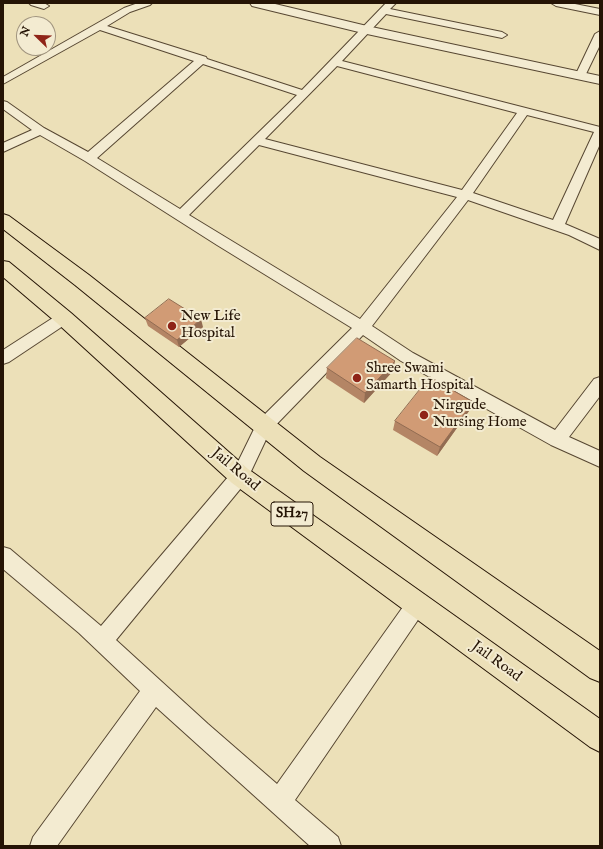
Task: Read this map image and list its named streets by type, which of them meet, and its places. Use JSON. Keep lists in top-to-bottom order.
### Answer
{
  "streets": {
    "main road": ["Jail Road", "SH27"]
  },
  "places": ["New Life Hospital", "Shree Swami Samarth Hospital", "Nirgude Nursing Home"],
  "north": "top left"
}
